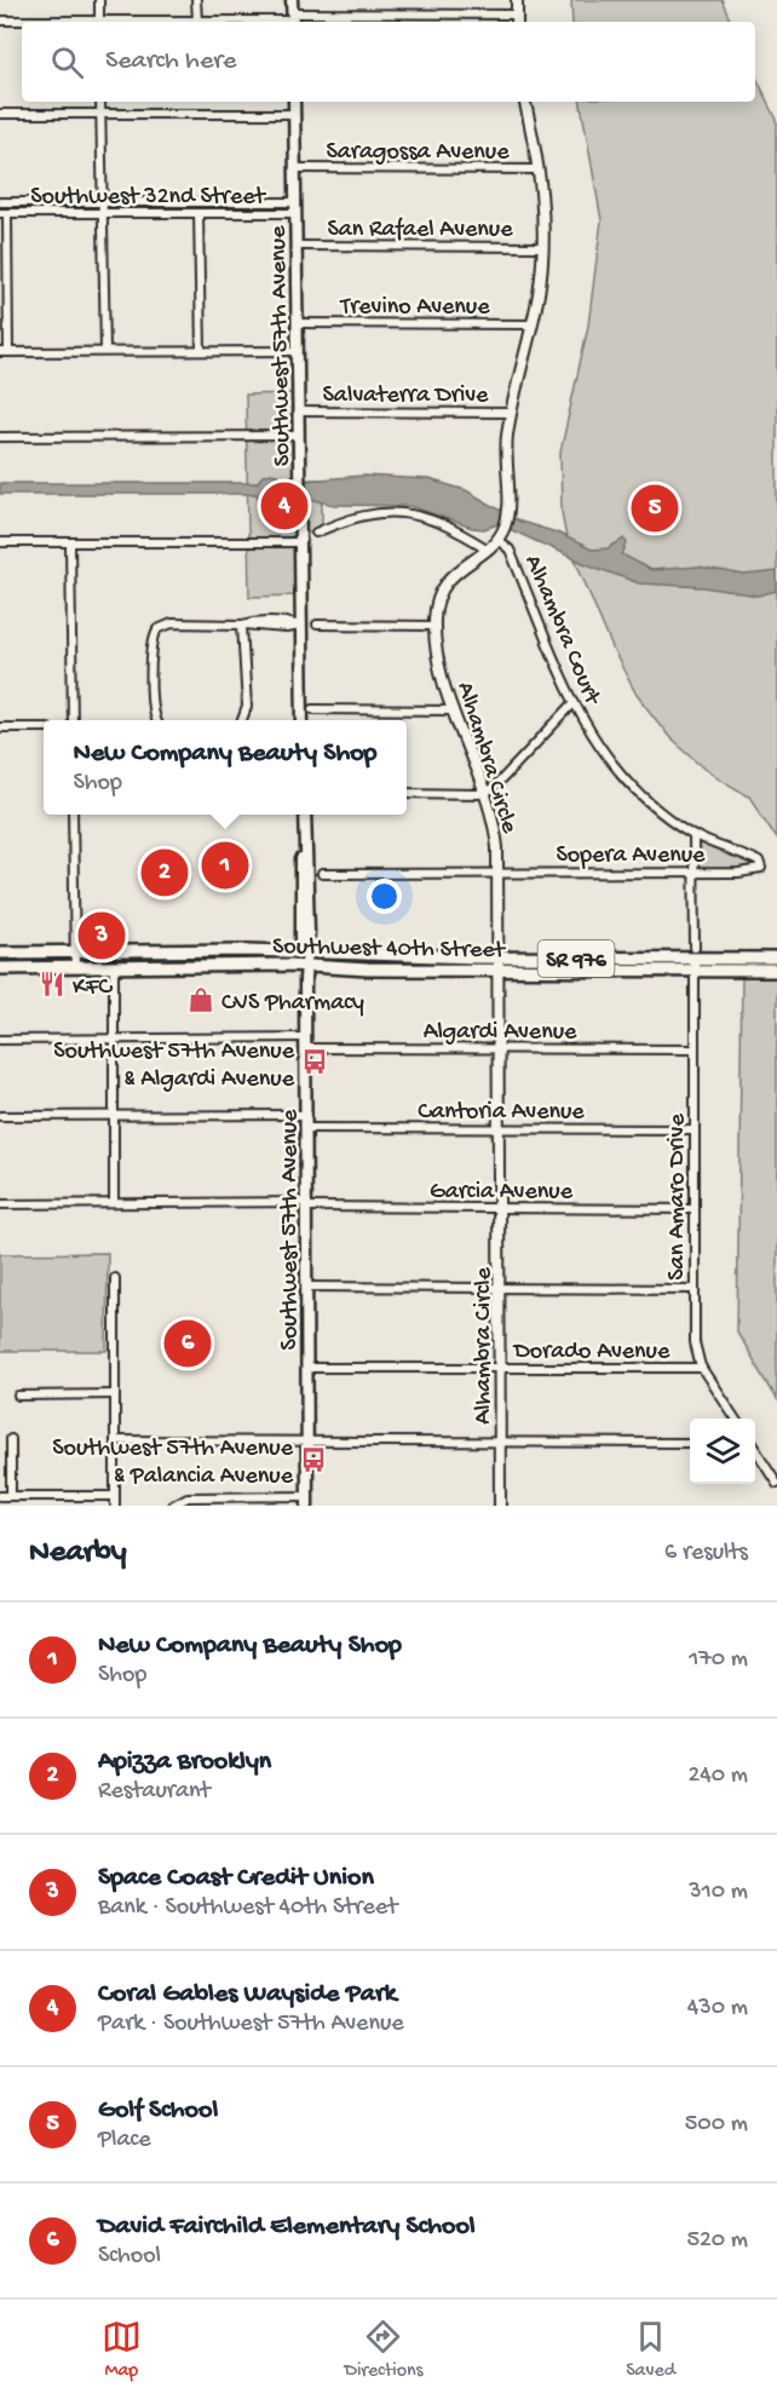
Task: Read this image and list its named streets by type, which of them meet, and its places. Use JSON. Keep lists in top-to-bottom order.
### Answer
{
  "streets": {
    "main road": ["Southwest 57th Avenue", "Southwest 40th Street", "SR 976"],
    "street": [
      "Saragossa Avenue",
      "Southwest 32nd Street",
      "San Rafael Avenue",
      "Trevino Avenue",
      "Salvaterra Drive",
      "Alhambra Court",
      "Alhambra Circle",
      "Sopera Avenue",
      "Algardi Avenue",
      "Cantoria Avenue",
      "Garcia Avenue",
      "San Amaro Drive",
      "Dorado Avenue"
    ]
  },
  "crossings": [
    ["Saragossa Avenue", "Southwest 57th Avenue"],
    ["Saragossa Avenue", "Alhambra Circle"],
    ["Southwest 32nd Street", "Southwest 57th Avenue"],
    ["San Rafael Avenue", "Southwest 57th Avenue"],
    ["San Rafael Avenue", "Alhambra Circle"],
    ["Trevino Avenue", "Southwest 57th Avenue"],
    ["Trevino Avenue", "Alhambra Circle"],
    ["Southwest 57th Avenue", "Salvaterra Drive"],
    ["Southwest 57th Avenue", "Southwest 40th Street"],
    ["Southwest 57th Avenue", "Algardi Avenue"],
    ["Southwest 57th Avenue", "Cantoria Avenue"],
    ["Southwest 57th Avenue", "Garcia Avenue"],
    ["Southwest 57th Avenue", "Dorado Avenue"],
    ["Salvaterra Drive", "Alhambra Circle"],
    ["Alhambra Court", "Alhambra Circle"],
    ["Alhambra Court", "Sopera Avenue"],
    ["Alhambra Court", "San Amaro Drive"],
    ["Alhambra Circle", "Sopera Avenue"],
    ["Alhambra Circle", "Southwest 40th Street"],
    ["Alhambra Circle", "Algardi Avenue"],
    ["Alhambra Circle", "Cantoria Avenue"],
    ["Alhambra Circle", "Garcia Avenue"],
    ["Alhambra Circle", "Dorado Avenue"],
    ["Sopera Avenue", "San Amaro Drive"],
    ["Southwest 40th Street", "San Amaro Drive"],
    ["Algardi Avenue", "San Amaro Drive"],
    ["Cantoria Avenue", "San Amaro Drive"],
    ["Garcia Avenue", "San Amaro Drive"],
    ["San Amaro Drive", "Dorado Avenue"]
  ],
  "places": {
    "restaurant": ["KFC"],
    "shop": ["CVS Pharmacy"],
    "bus stop": ["Southwest 57th Avenue & Algardi Avenue", "Southwest 57th Avenue & Palancia Avenue"]
  },
  "page": {
    "search": "Search here",
    "pins": [
      "4",
      "5",
      "1",
      "2",
      "3",
      "6"
    ],
    "popup": ["New Company Beauty Shop", "Shop"],
    "heading": ["Nearby", "6 results"],
    "list": [
      {
        "mark": "1",
        "name": "New Company Beauty Shop",
        "note": "Shop",
        "value": "170 m"
      },
      {
        "mark": "2",
        "name": "Apizza Brooklyn",
        "note": "Restaurant",
        "value": "240 m"
      },
      {
        "mark": "3",
        "name": "Space Coast Credit Union",
        "note": "Bank · Southwest 40th Street",
        "value": "310 m"
      },
      {
        "mark": "4",
        "name": "Coral Gables Wayside Park",
        "note": "Park · Southwest 57th Avenue",
        "value": "430 m"
      },
      {
        "mark": "5",
        "name": "Golf School",
        "note": "Place",
        "value": "500 m"
      },
      {
        "mark": "6",
        "name": "David Fairchild Elementary School",
        "note": "School",
        "value": "520 m"
      }
    ],
    "nav": ["Map", "Directions", "Saved"]
  }
}
